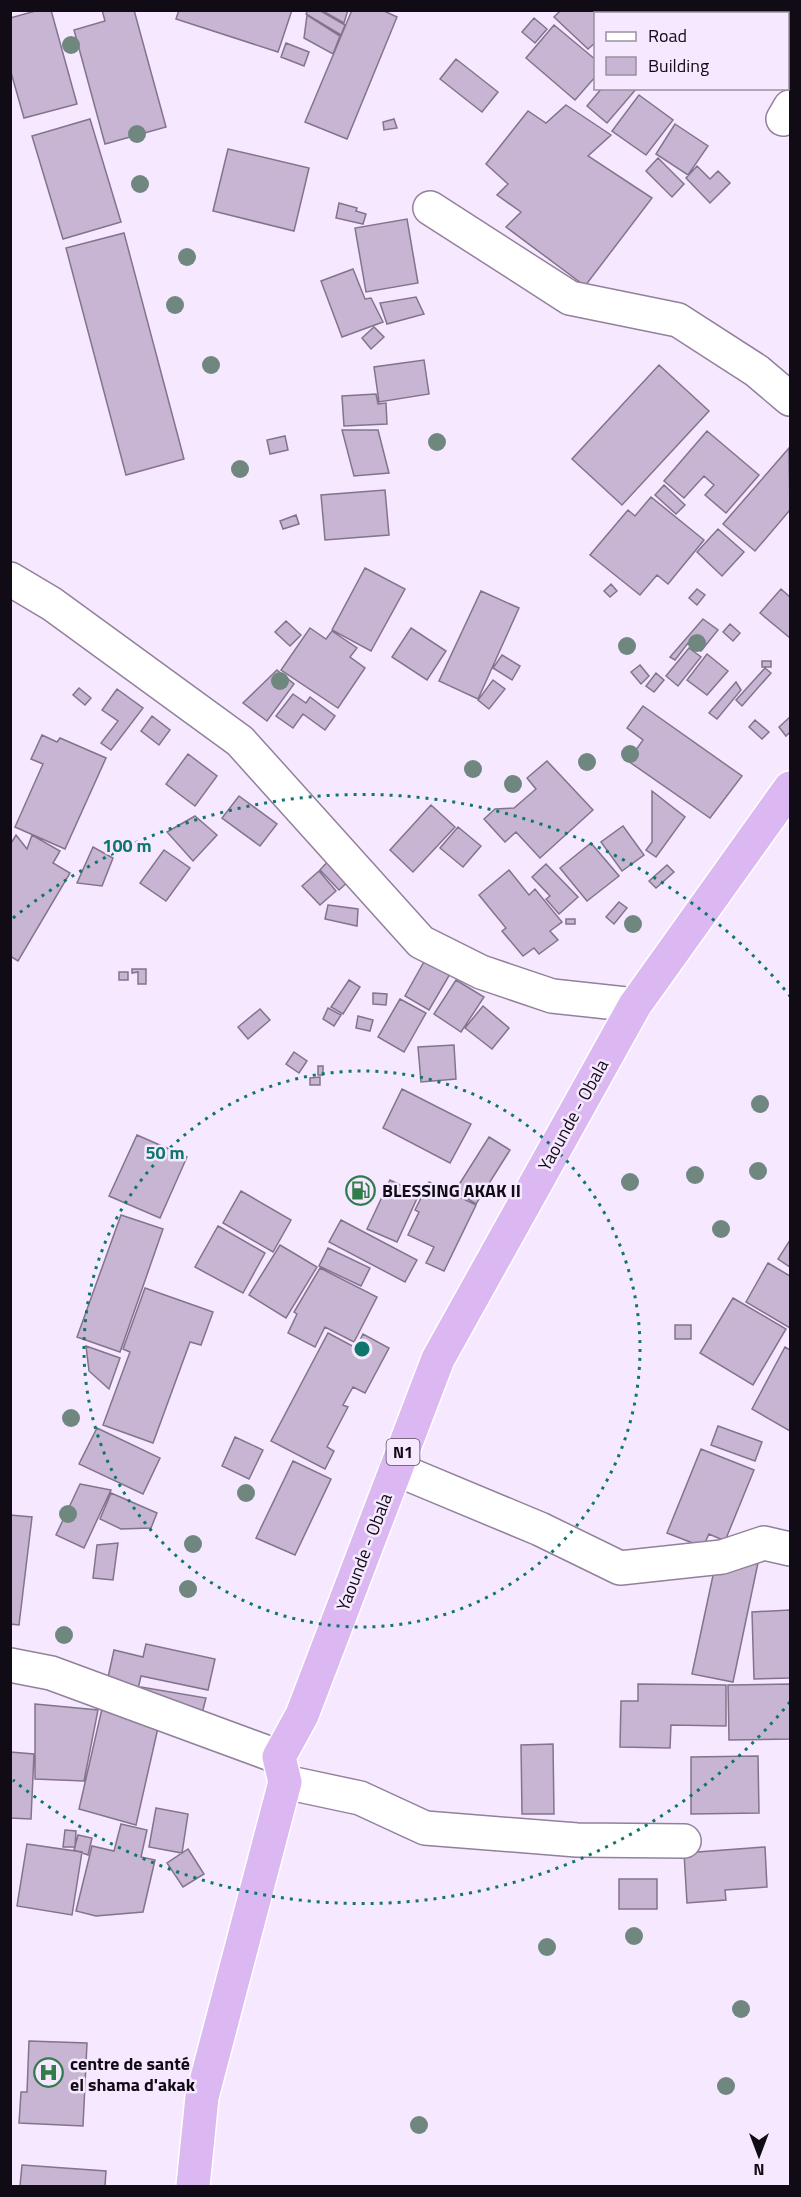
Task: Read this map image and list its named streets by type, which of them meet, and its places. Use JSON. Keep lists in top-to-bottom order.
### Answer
{
  "streets": {
    "highway": ["Yaounde - Obala", "N1"]
  },
  "places": {
    "fuel station": ["BLESSING AKAK II"],
    "hospital": ["centre de santé el shama d'akak"]
  },
  "legend": ["Road", "Building"],
  "north": "bottom",
  "rings": ["100 m", "50 m"]
}
